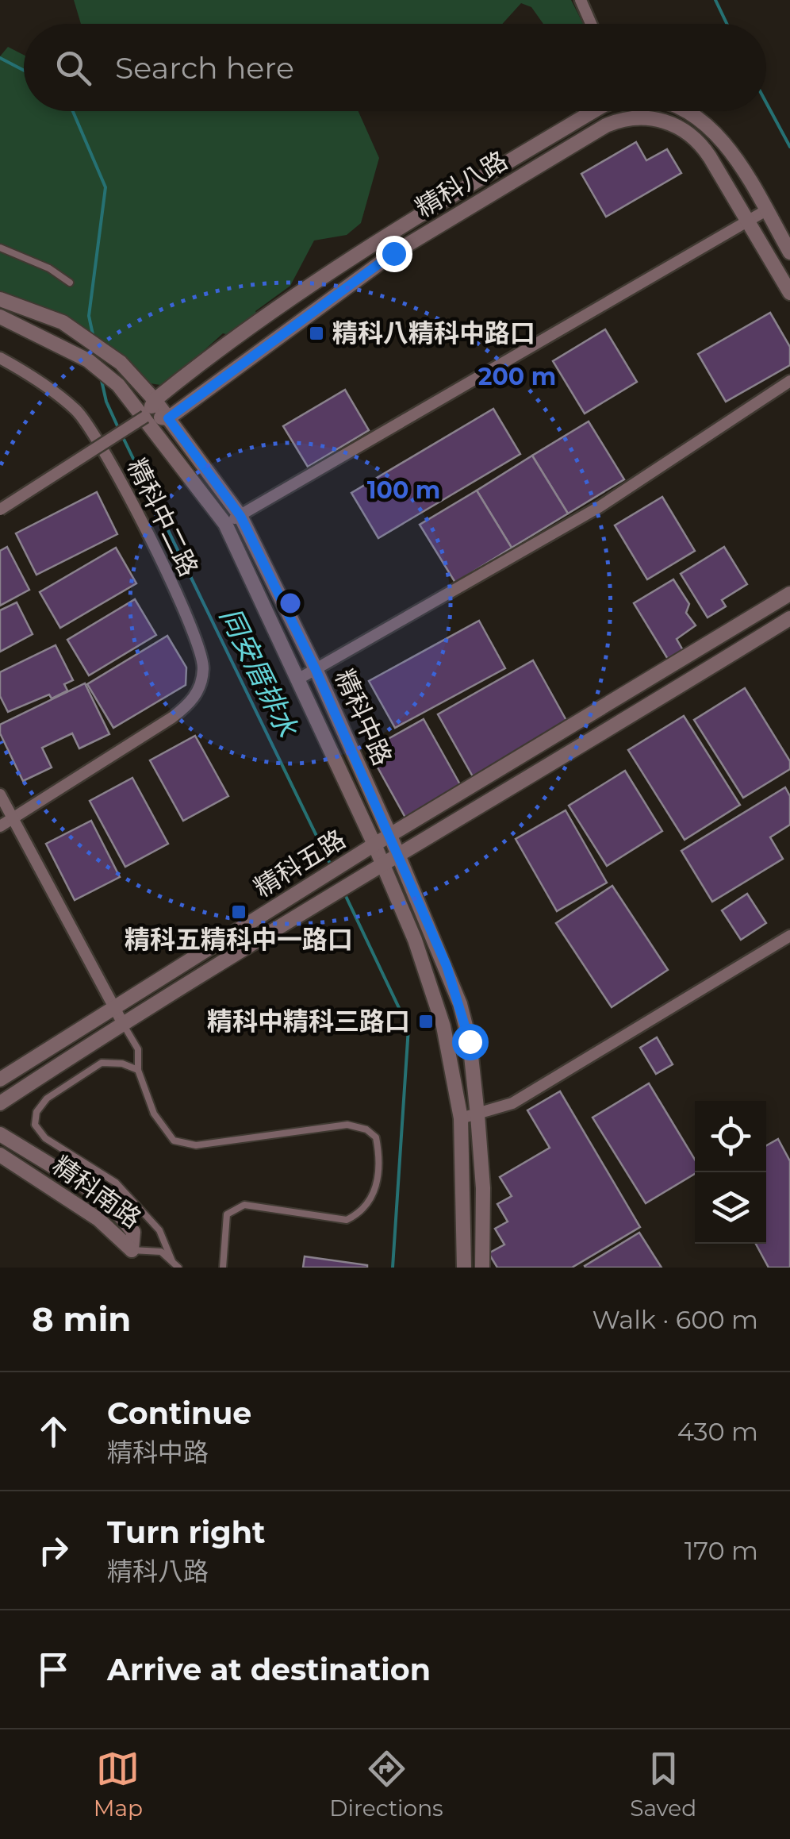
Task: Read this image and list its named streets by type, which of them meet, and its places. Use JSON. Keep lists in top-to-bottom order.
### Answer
{
  "streets": {
    "street": [
      "精科八路",
      "精科中二路",
      "精科中路",
      "精科五路",
      "精科南路"
    ]
  },
  "crossings": [
    ["精科八路", "精科中路"],
    ["精科中路", "精科五路"]
  ],
  "water": ["同安厝排水"],
  "places": {
    "transit": ["精科八精科中路口", "精科五精科中一路口", "精科中精科三路口"]
  },
  "page": {
    "search": "Search here",
    "heading": ["8 min", "Walk · 600 m"],
    "list": [
      ["Continue", "精科中路", "430 m"],
      ["Turn right", "精科八路", "170 m"],
      "Arrive at destination"
    ],
    "nav": ["Map", "Directions", "Saved"]
  },
  "rings": ["200 m", "100 m"]
}
